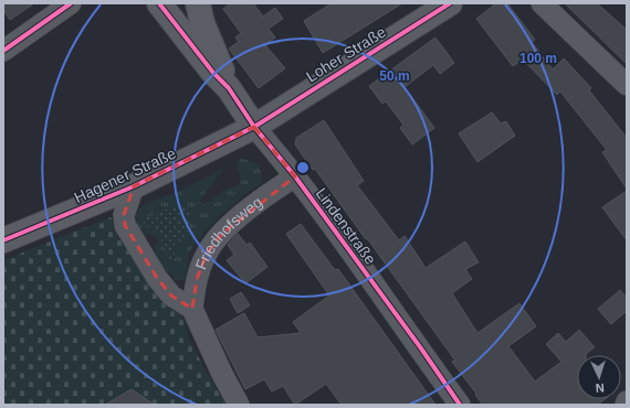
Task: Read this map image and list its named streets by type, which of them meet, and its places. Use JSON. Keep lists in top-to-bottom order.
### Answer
{
  "streets": {
    "main road": ["Loher Straße", "Hagener Straße", "Lindenstraße"],
    "street": ["Friedhofsweg"]
  },
  "crossings": [
    ["Loher Straße", "Hagener Straße"],
    ["Loher Straße", "Lindenstraße"],
    ["Hagener Straße", "Lindenstraße"],
    ["Lindenstraße", "Friedhofsweg"]
  ],
  "north": "bottom",
  "rings": ["100 m", "50 m"]
}
